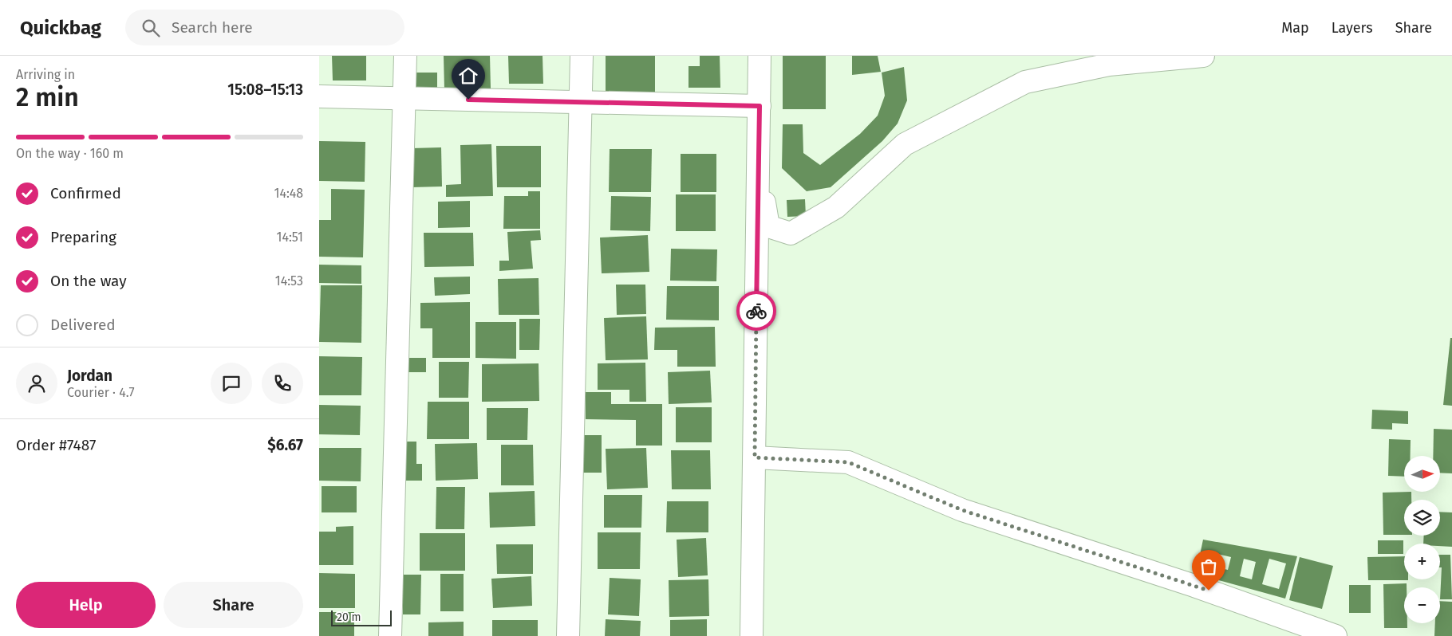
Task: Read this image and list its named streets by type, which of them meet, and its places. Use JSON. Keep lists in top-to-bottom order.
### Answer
{
  "scale_bar": "20 m",
  "north": "right",
  "page": {
    "header": "Quickbag",
    "search": "Search here",
    "nav": ["Map", "Layers", "Share"],
    "heading": ["2 min", "Arriving in", "15:08–15:13"],
    "panel": [
      "Jordan",
      "Courier · 4.7",
      "Order #7487",
      "$6.67"
    ],
    "bar": "On the way · 160 m",
    "list": [
      ["Confirmed", "14:48"],
      ["Preparing", "14:51"],
      ["On the way", "14:53"],
      "Delivered"
    ],
    "map_buttons": ["+", "−"],
    "buttons": ["Help", "Share"],
    "scale": "20 m"
  }
}
